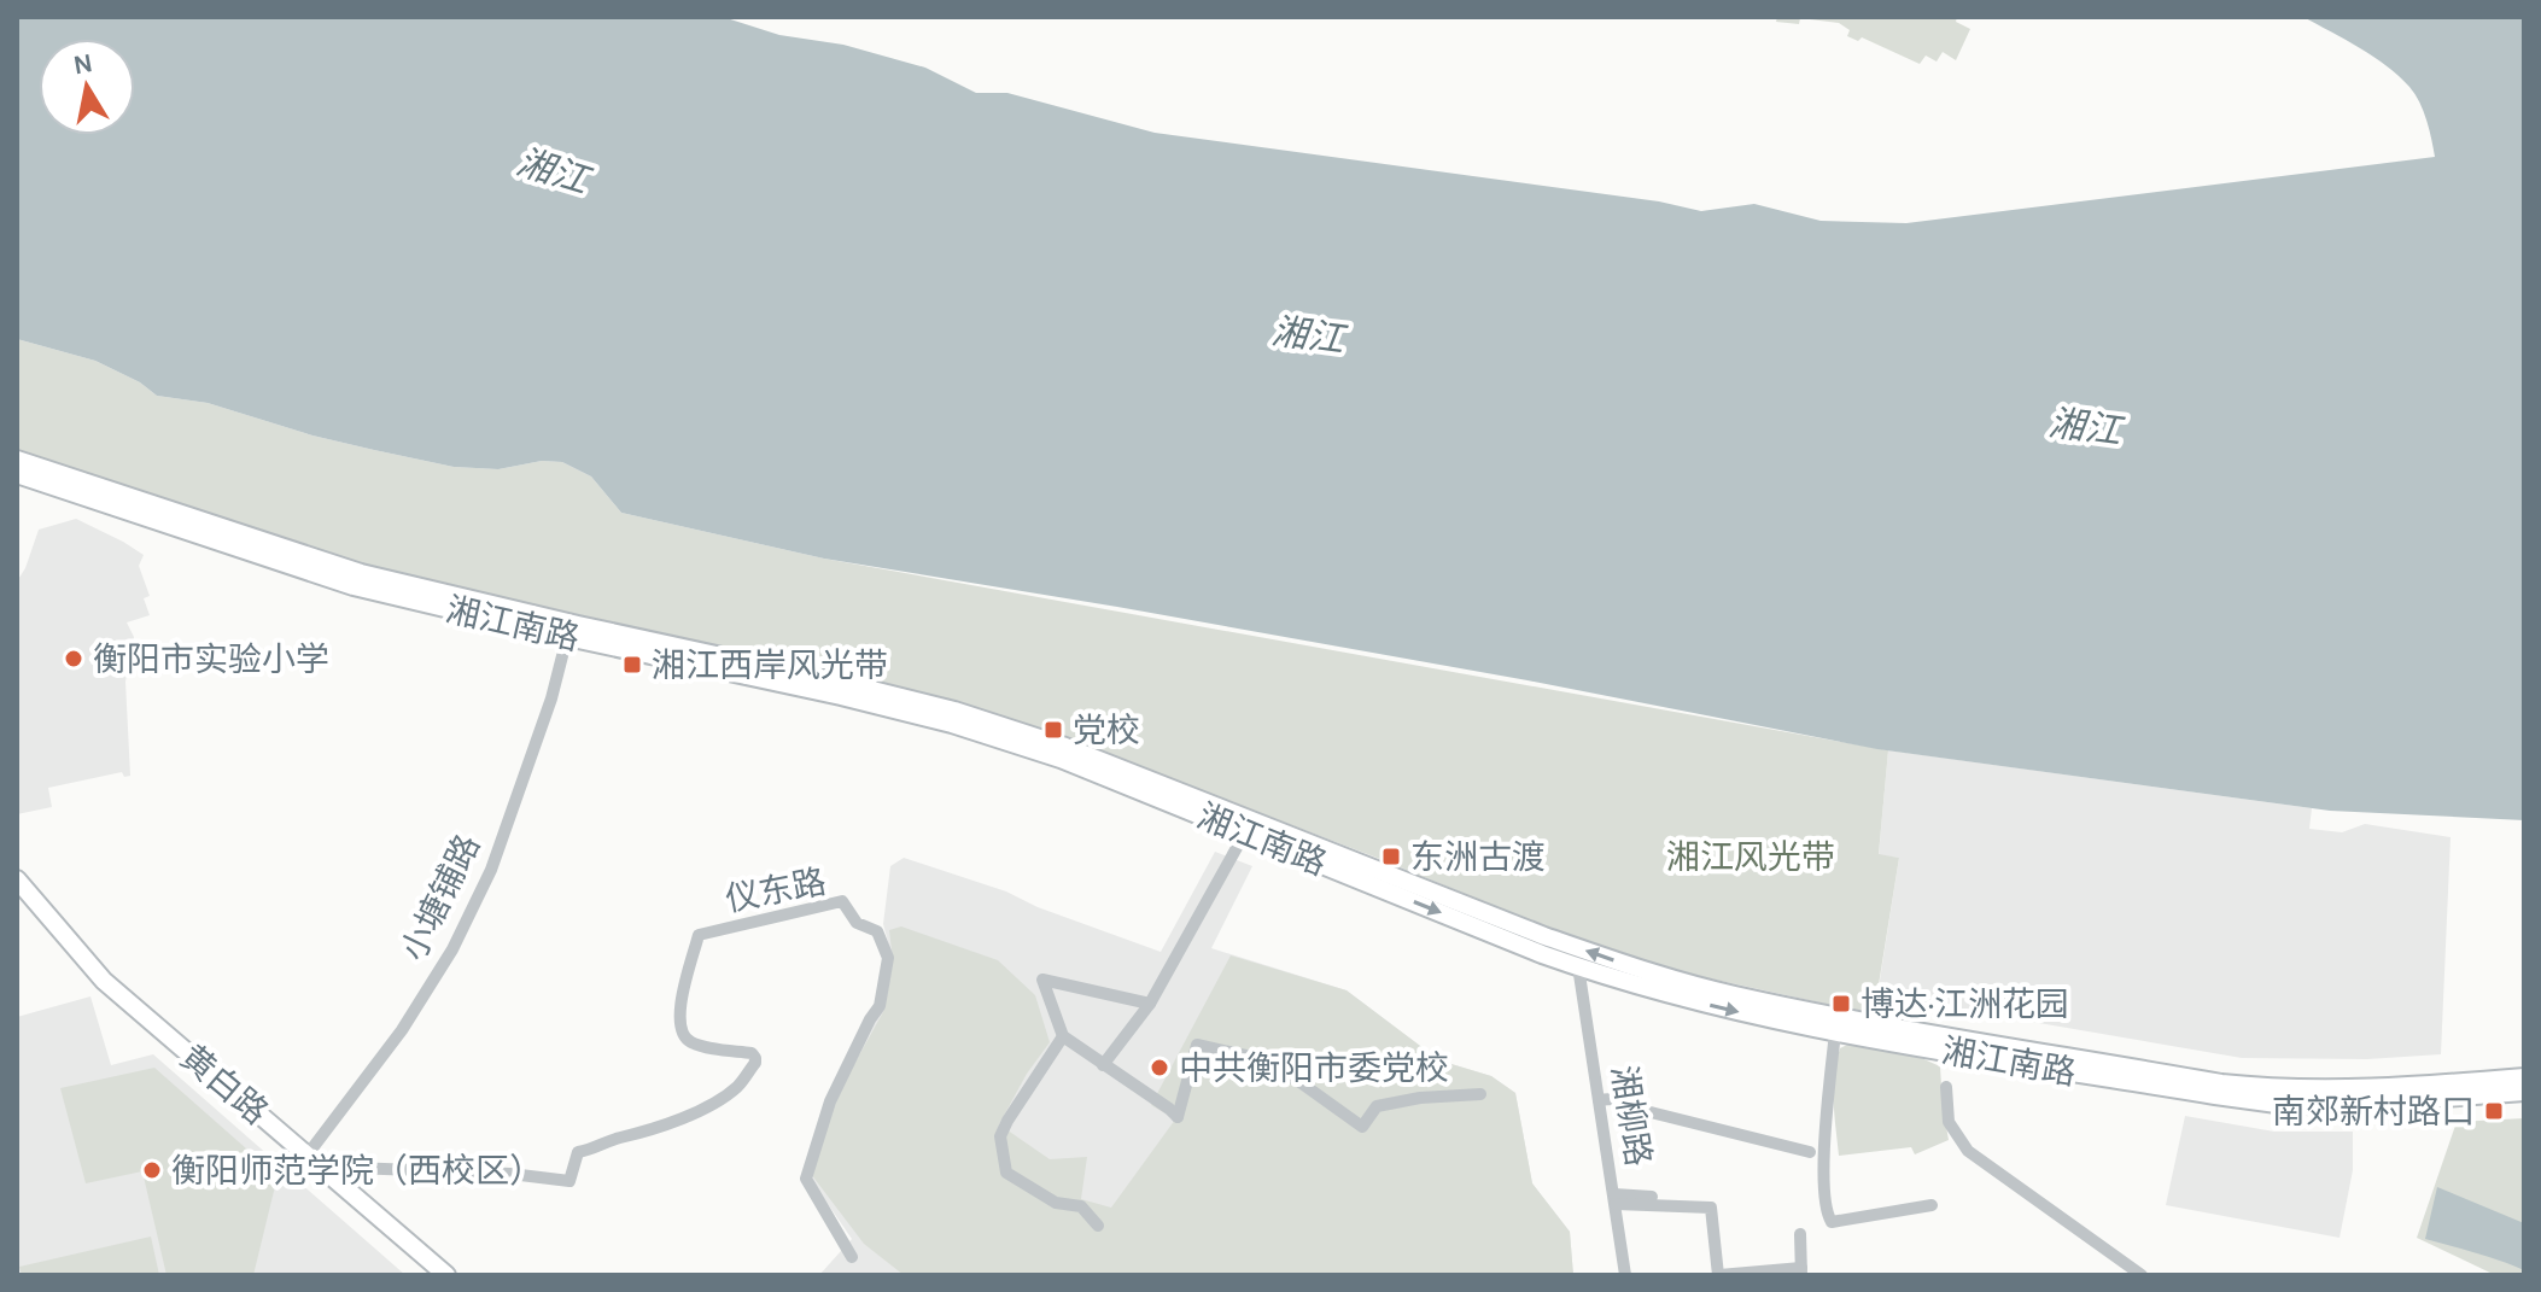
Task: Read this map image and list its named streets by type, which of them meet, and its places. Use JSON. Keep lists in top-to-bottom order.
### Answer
{
  "streets": {
    "main road": ["湘江南路", "黄白路"],
    "street": ["仪东路", "小塘铺路", "湘柳路"]
  },
  "crossings": [
    ["湘江南路", "小塘铺路"],
    ["湘江南路", "湘柳路"],
    ["仪东路", "小塘铺路"],
    ["仪东路", "黄白路"],
    ["小塘铺路", "黄白路"]
  ],
  "water": ["湘江"],
  "parks": ["湘江风光带"],
  "places": {
    "other": ["衡阳市实验小学", "中共衡阳市委党校", "衡阳师范学院（西校区）"],
    "transit": [
      "湘江西岸风光带",
      "党校",
      "东洲古渡",
      "博达·江洲花园",
      "南郊新村路口"
    ]
  },
  "north": "top"
}
